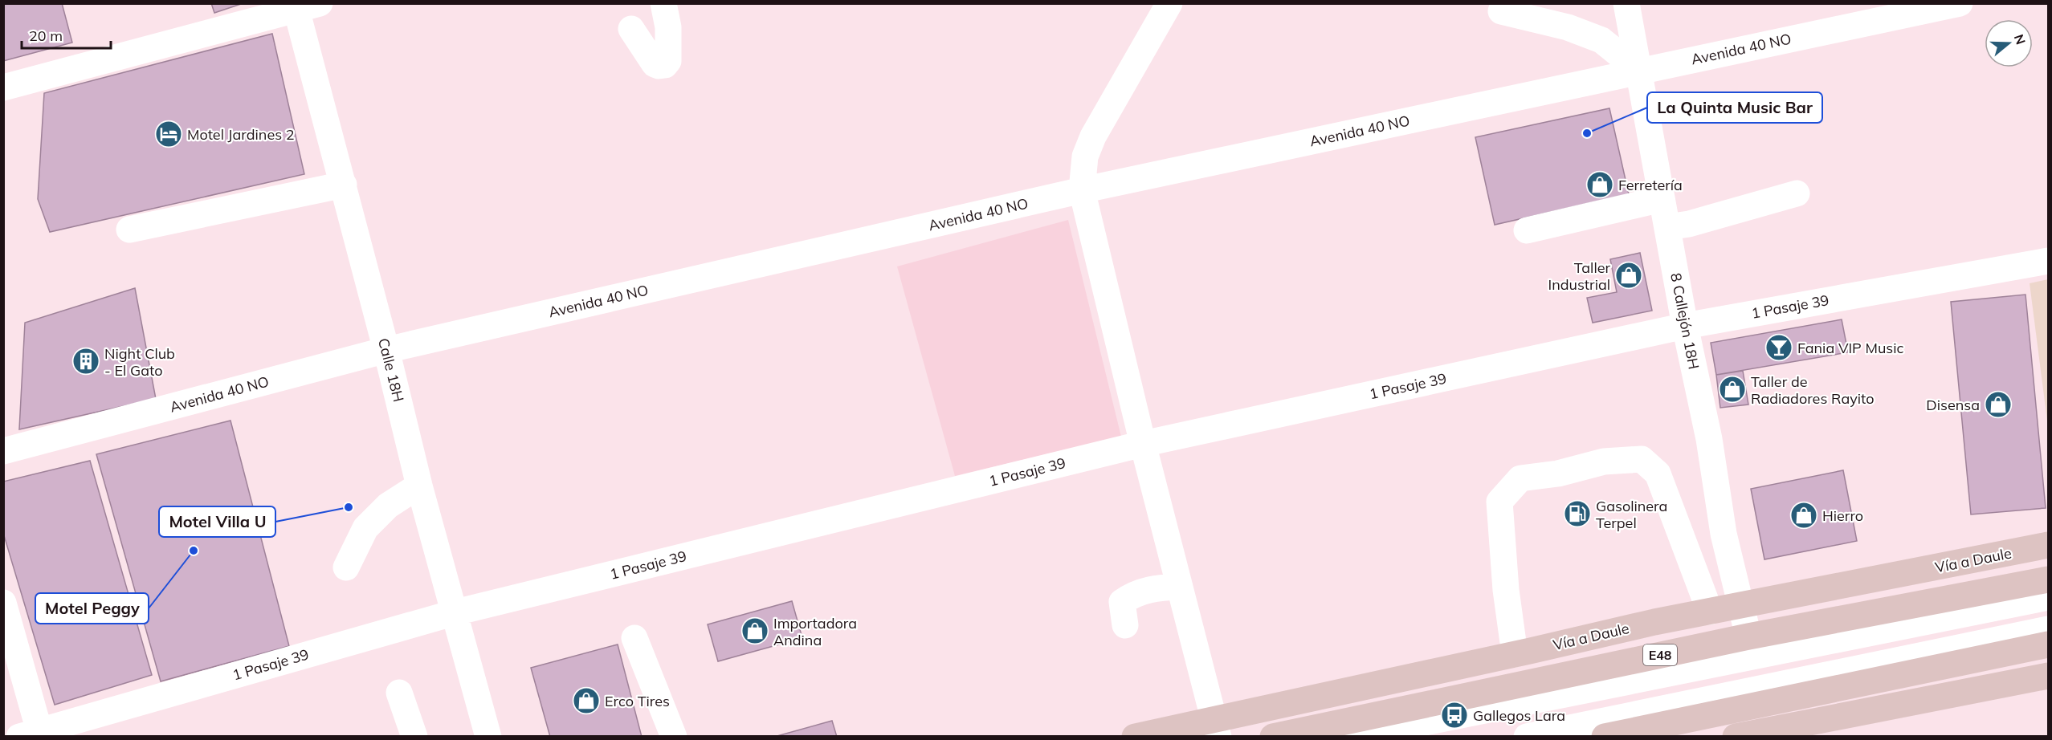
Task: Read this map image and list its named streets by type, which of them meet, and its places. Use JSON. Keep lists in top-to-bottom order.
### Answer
{
  "streets": {
    "main road": ["Vía a Daule", "E48"],
    "street": [
      "Avenida 40 NO",
      "1 Pasaje 39",
      "8 Callejón 18H",
      "Calle 18H"
    ]
  },
  "crossings": [
    ["Avenida 40 NO", "8 Callejón 18H"],
    ["Avenida 40 NO", "Calle 18H"],
    ["1 Pasaje 39", "8 Callejón 18H"],
    ["1 Pasaje 39", "Calle 18H"],
    ["8 Callejón 18H", "Vía a Daule"],
    ["8 Callejón 18H", "E48"]
  ],
  "places": {
    "other": ["La Quinta Music Bar", "Motel Villa U", "Motel Peggy"],
    "hotel": ["Motel Jardines 2"],
    "shop": [
      "Ferretería",
      "Taller Industrial",
      "Taller de Radiadores Rayito",
      "Disensa",
      "Hierro",
      "Importadora Andina",
      "Erco Tires"
    ],
    "bar": ["Fania VIP Music"],
    "building": ["Night Club - El Gato"],
    "fuel station": ["Gasolinera Terpel"],
    "bus stop": ["Gallegos Lara"]
  },
  "scale_bar": "20 m",
  "north": "right"
}
